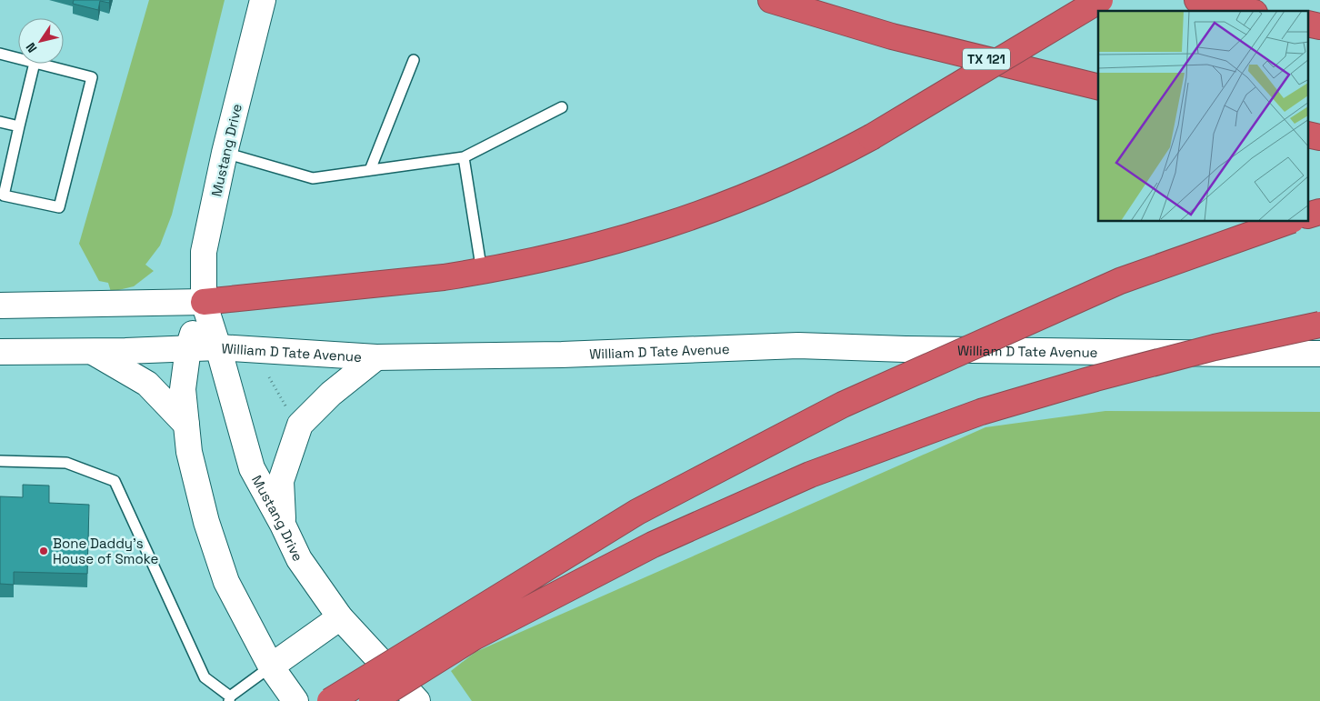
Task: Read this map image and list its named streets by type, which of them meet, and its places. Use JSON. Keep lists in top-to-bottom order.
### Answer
{
  "streets": {
    "highway": ["TX 121"],
    "main road": ["Mustang Drive", "William D Tate Avenue"]
  },
  "crossings": [
    ["Mustang Drive", "William D Tate Avenue"]
  ],
  "places": ["Bone Daddy's House of Smoke"],
  "north": "bottom left"
}
